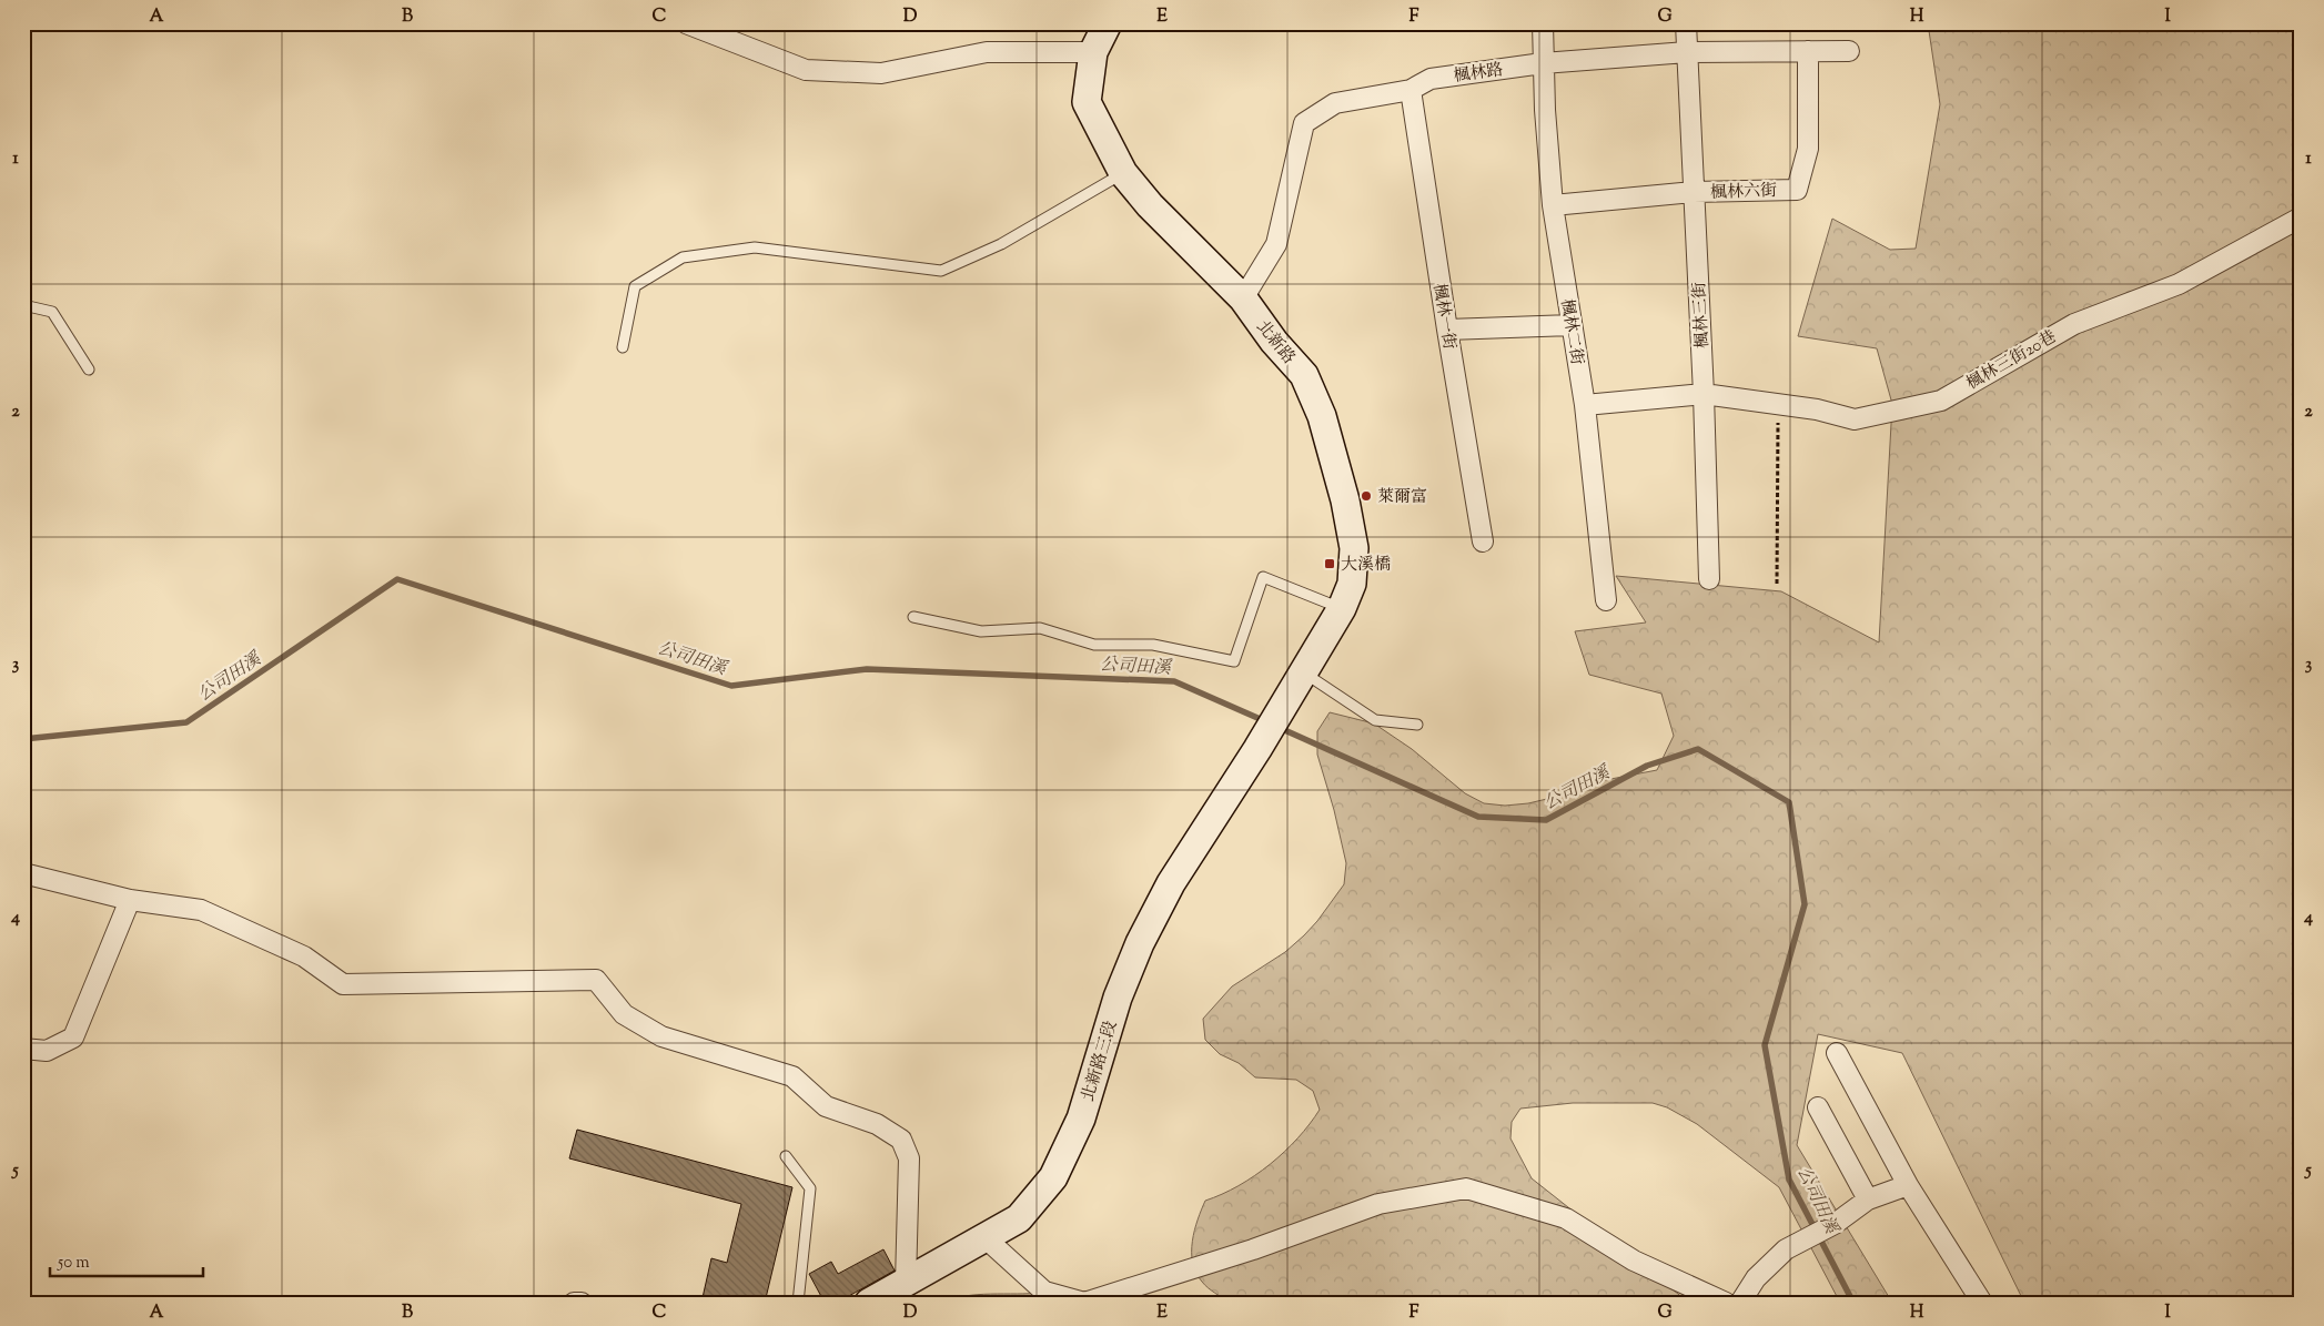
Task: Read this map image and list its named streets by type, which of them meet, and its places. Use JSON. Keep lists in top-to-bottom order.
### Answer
{
  "streets": {
    "main road": ["北新路", "北新路三段"],
    "street": [
      "楓林路",
      "楓林六街",
      "楓林三街",
      "楓林一街",
      "楓林二街",
      "楓林三街20巷"
    ]
  },
  "crossings": [
    ["楓林路", "楓林六街"],
    ["楓林路", "楓林三街"],
    ["楓林路", "楓林一街"],
    ["楓林路", "楓林二街"],
    ["楓林路", "北新路"],
    ["楓林六街", "楓林三街"],
    ["楓林六街", "楓林二街"],
    ["楓林三街", "楓林三街20巷"],
    ["楓林二街", "楓林三街20巷"],
    ["北新路", "北新路三段"]
  ],
  "water": ["公司田溪"],
  "places": {
    "other": ["萊爾富"],
    "transit": ["大溪橋"]
  },
  "scale_bar": "50 m",
  "grid": {
    "columns": [
      "A",
      "B",
      "C",
      "D",
      "E",
      "F",
      "G",
      "H",
      "I"
    ],
    "rows": [
      "1",
      "2",
      "3",
      "4",
      "5"
    ]
  }
}
